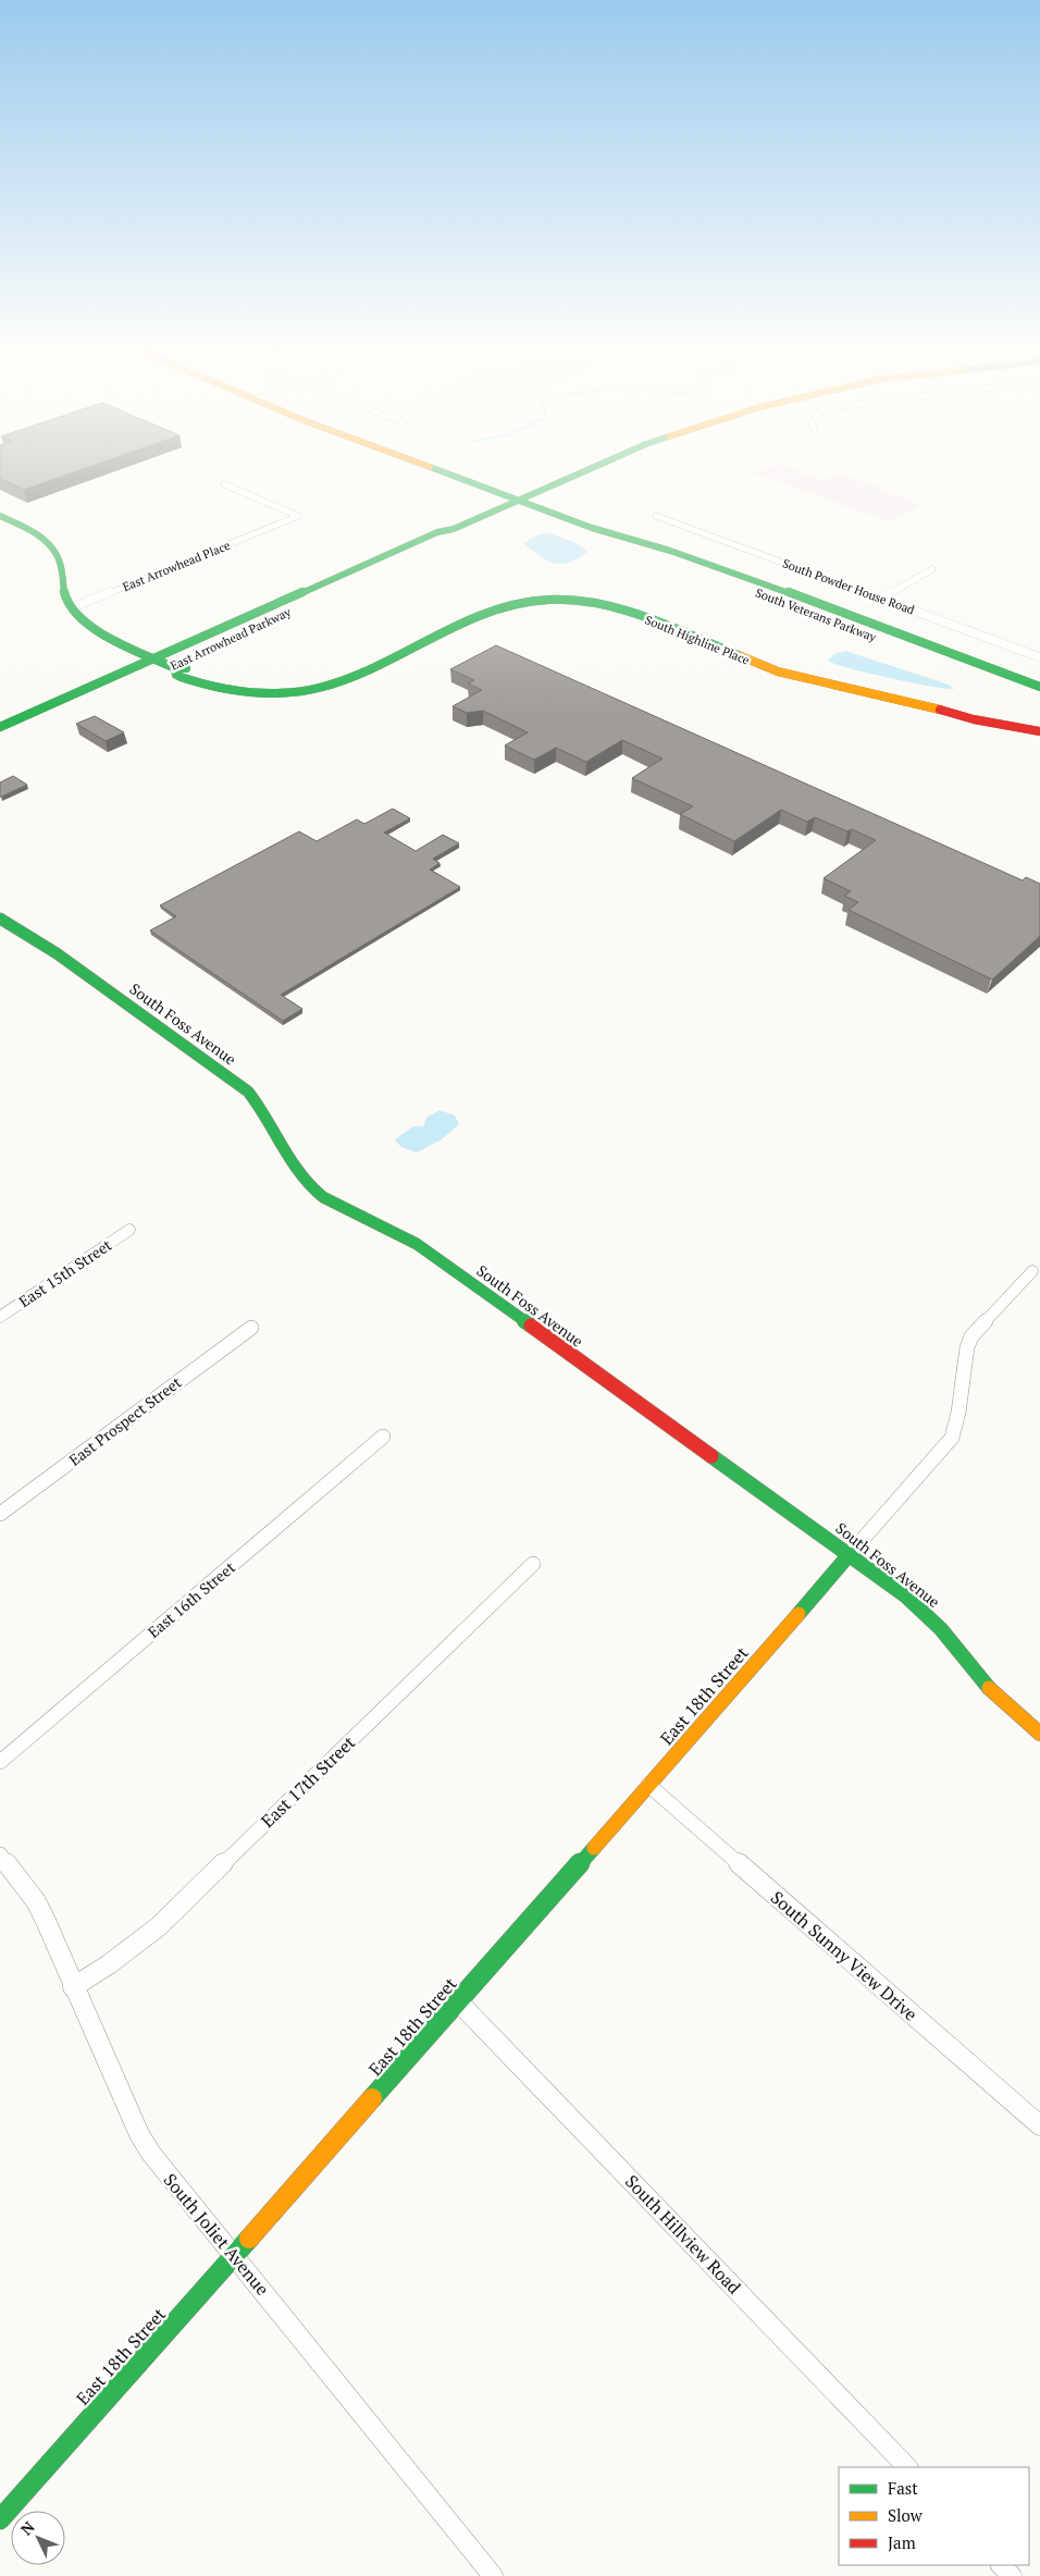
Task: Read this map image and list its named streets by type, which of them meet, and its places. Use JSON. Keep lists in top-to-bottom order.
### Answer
{
  "streets": {
    "main road": [
      "South Veterans Parkway",
      "East Arrowhead Parkway",
      "South Highline Place",
      "South Foss Avenue",
      "East 18th Street"
    ],
    "street": [
      "East Arrowhead Place",
      "South Powder House Road",
      "East 15th Street",
      "East Prospect Street",
      "East 16th Street",
      "East 17th Street",
      "South Sunny View Drive",
      "South Joliet Avenue",
      "South Hillview Road"
    ]
  },
  "crossings": [
    ["East Arrowhead Place", "South Highline Place"],
    ["South Veterans Parkway", "East Arrowhead Parkway"],
    ["East Arrowhead Parkway", "South Highline Place"],
    ["South Foss Avenue", "East 18th Street"],
    ["East 18th Street", "South Sunny View Drive"],
    ["East 18th Street", "South Joliet Avenue"],
    ["East 18th Street", "South Hillview Road"],
    ["East 17th Street", "South Joliet Avenue"]
  ],
  "legend": ["Fast", "Slow", "Jam"],
  "north": "top left"
}
